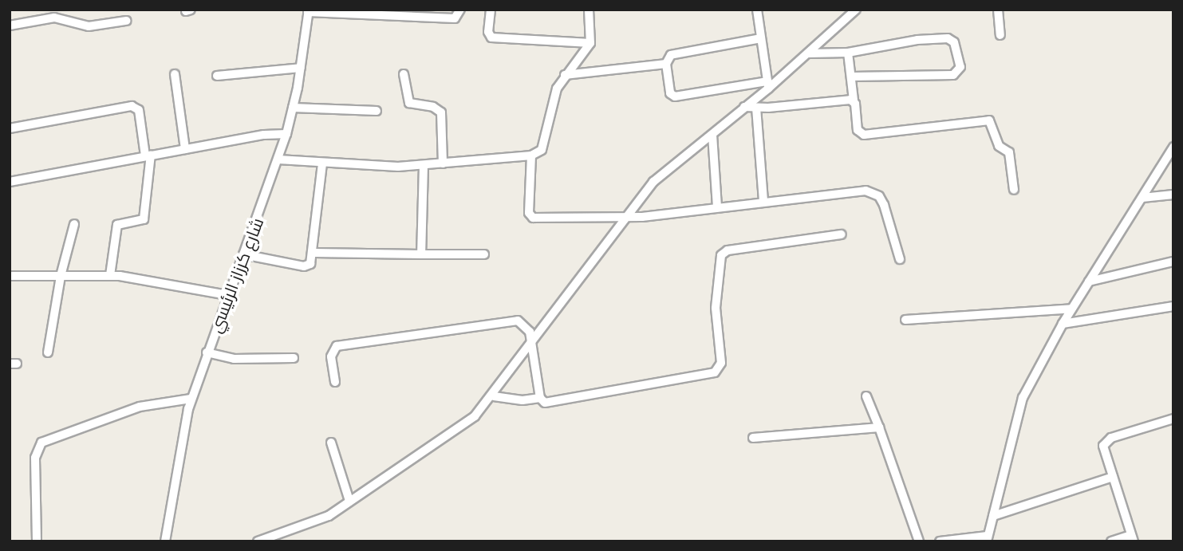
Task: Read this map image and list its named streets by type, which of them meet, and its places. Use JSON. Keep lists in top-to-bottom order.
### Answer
{
  "streets": {
    "street": ["شارع كرزاز الرئيسي"]
  }
}
